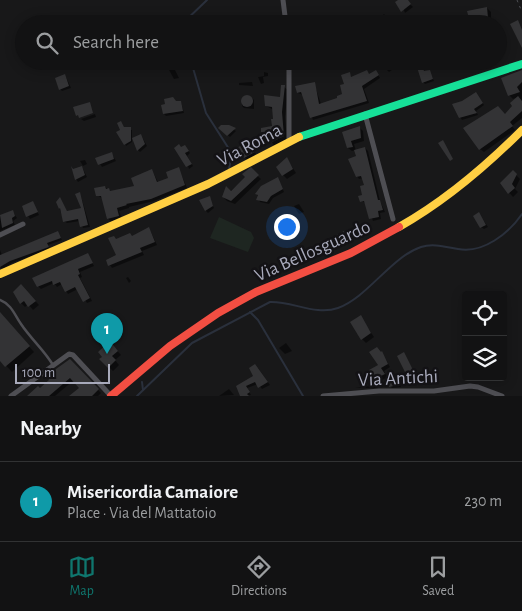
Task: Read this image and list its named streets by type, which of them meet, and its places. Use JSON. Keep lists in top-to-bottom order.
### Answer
{
  "streets": {
    "street": ["Via Roma", "Via Bellosguardo", "Via Antichi"]
  },
  "scale_bar": "100 m",
  "page": {
    "search": "Search here",
    "pins": "1",
    "scale": "100 m",
    "heading": "Nearby",
    "list": [
      {
        "mark": "1",
        "name": "Misericordia Camaiore",
        "note": "Place · Via del Mattatoio",
        "value": "230 m"
      }
    ],
    "nav": ["Map", "Directions", "Saved"]
  }
}
